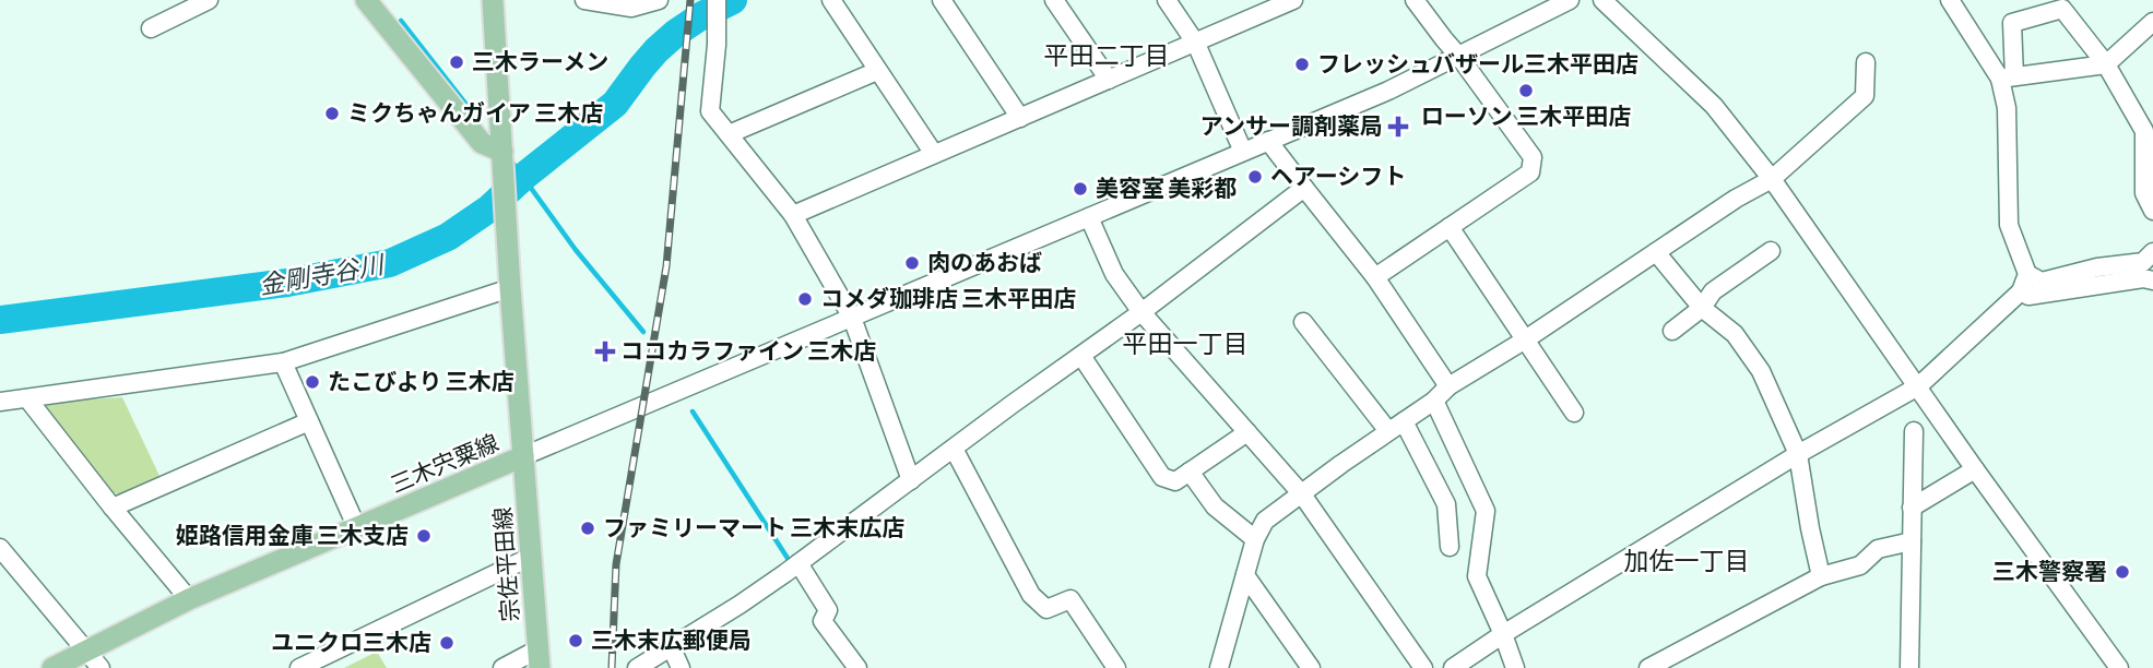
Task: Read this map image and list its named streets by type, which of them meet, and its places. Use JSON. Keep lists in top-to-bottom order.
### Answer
{
  "streets": {
    "main road": ["三木宍粟線", "宗佐平田線"]
  },
  "crossings": [
    ["三木宍粟線", "宗佐平田線"]
  ],
  "districts": ["平田二丁目", "平田一丁目", "加佐一丁目"],
  "water": ["金剛寺谷川"],
  "places": {
    "other": [
      "三木ラーメン",
      "フレッシュバザール三木平田店",
      "ローソン 三木平田店",
      "ミクちゃんガイア 三木店",
      "ヘアーシフト",
      "美容室 美彩都",
      "肉のあおば",
      "コメダ珈琲店 三木平田店",
      "たこびより 三木店",
      "ファミリーマート 三木末広店",
      "姫路信用金庫 三木支店",
      "三木警察署",
      "三木末広郵便局",
      "ユニクロ三木店"
    ],
    "health": ["アンサー調剤薬局", "ココカラファイン 三木店"]
  }
}
